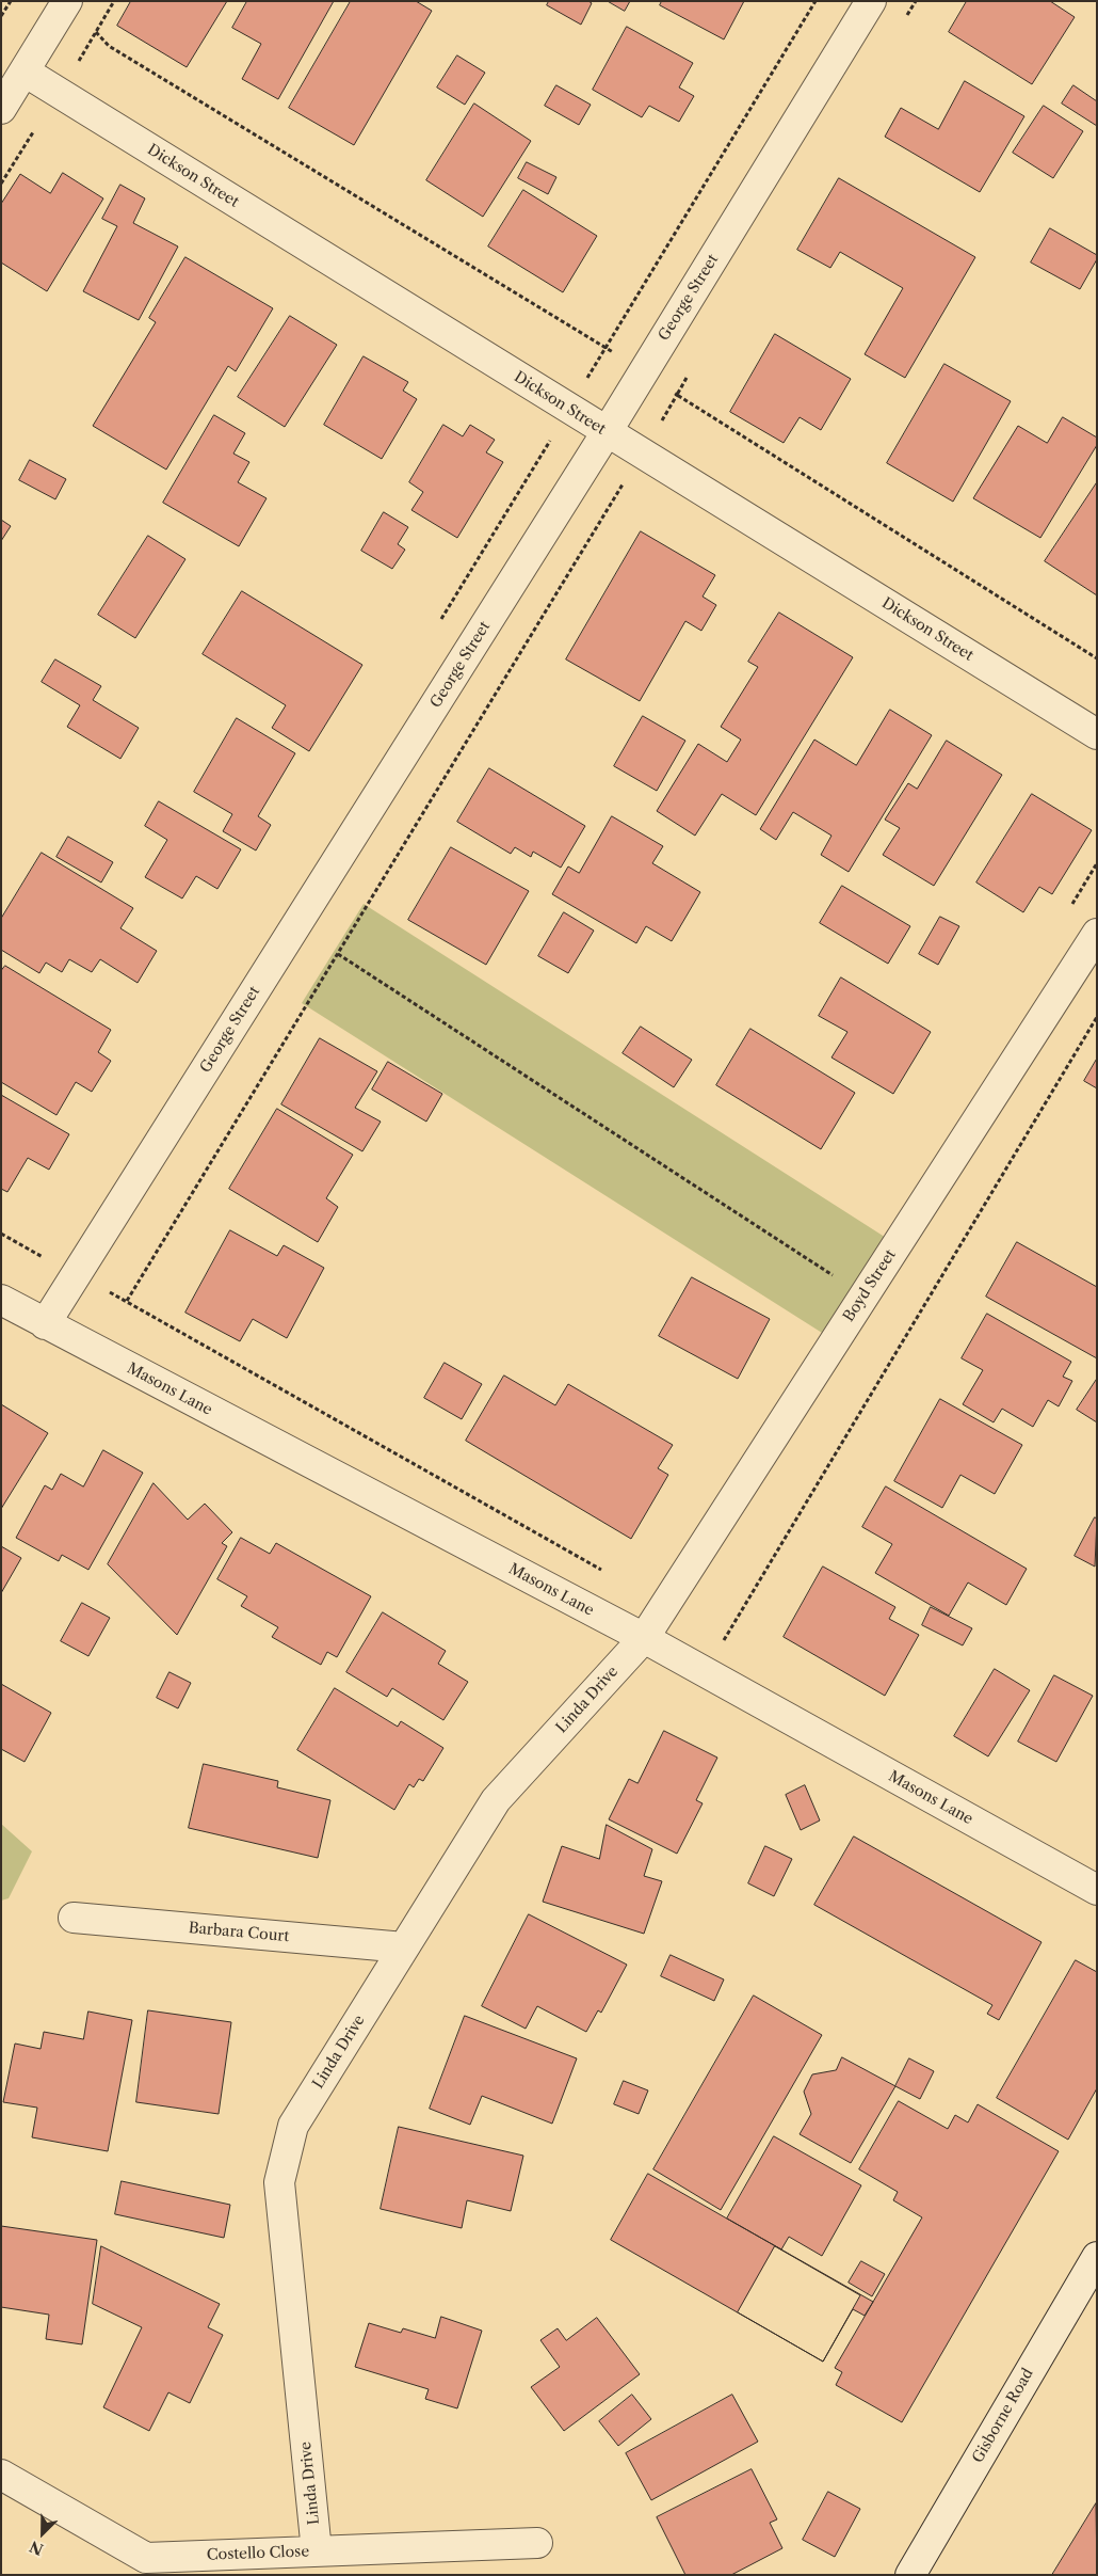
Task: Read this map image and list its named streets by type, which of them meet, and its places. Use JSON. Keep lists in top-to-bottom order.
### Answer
{
  "streets": {
    "street": [
      "Dickson Street",
      "George Street",
      "Boyd Street",
      "Masons Lane",
      "Linda Drive",
      "Barbara Court",
      "Gisborne Road",
      "Costello Close"
    ]
  },
  "crossings": [
    ["Dickson Street", "George Street"],
    ["George Street", "Masons Lane"],
    ["Boyd Street", "Masons Lane"],
    ["Boyd Street", "Linda Drive"],
    ["Masons Lane", "Linda Drive"],
    ["Linda Drive", "Barbara Court"],
    ["Linda Drive", "Costello Close"]
  ],
  "north": "bottom left"
}
